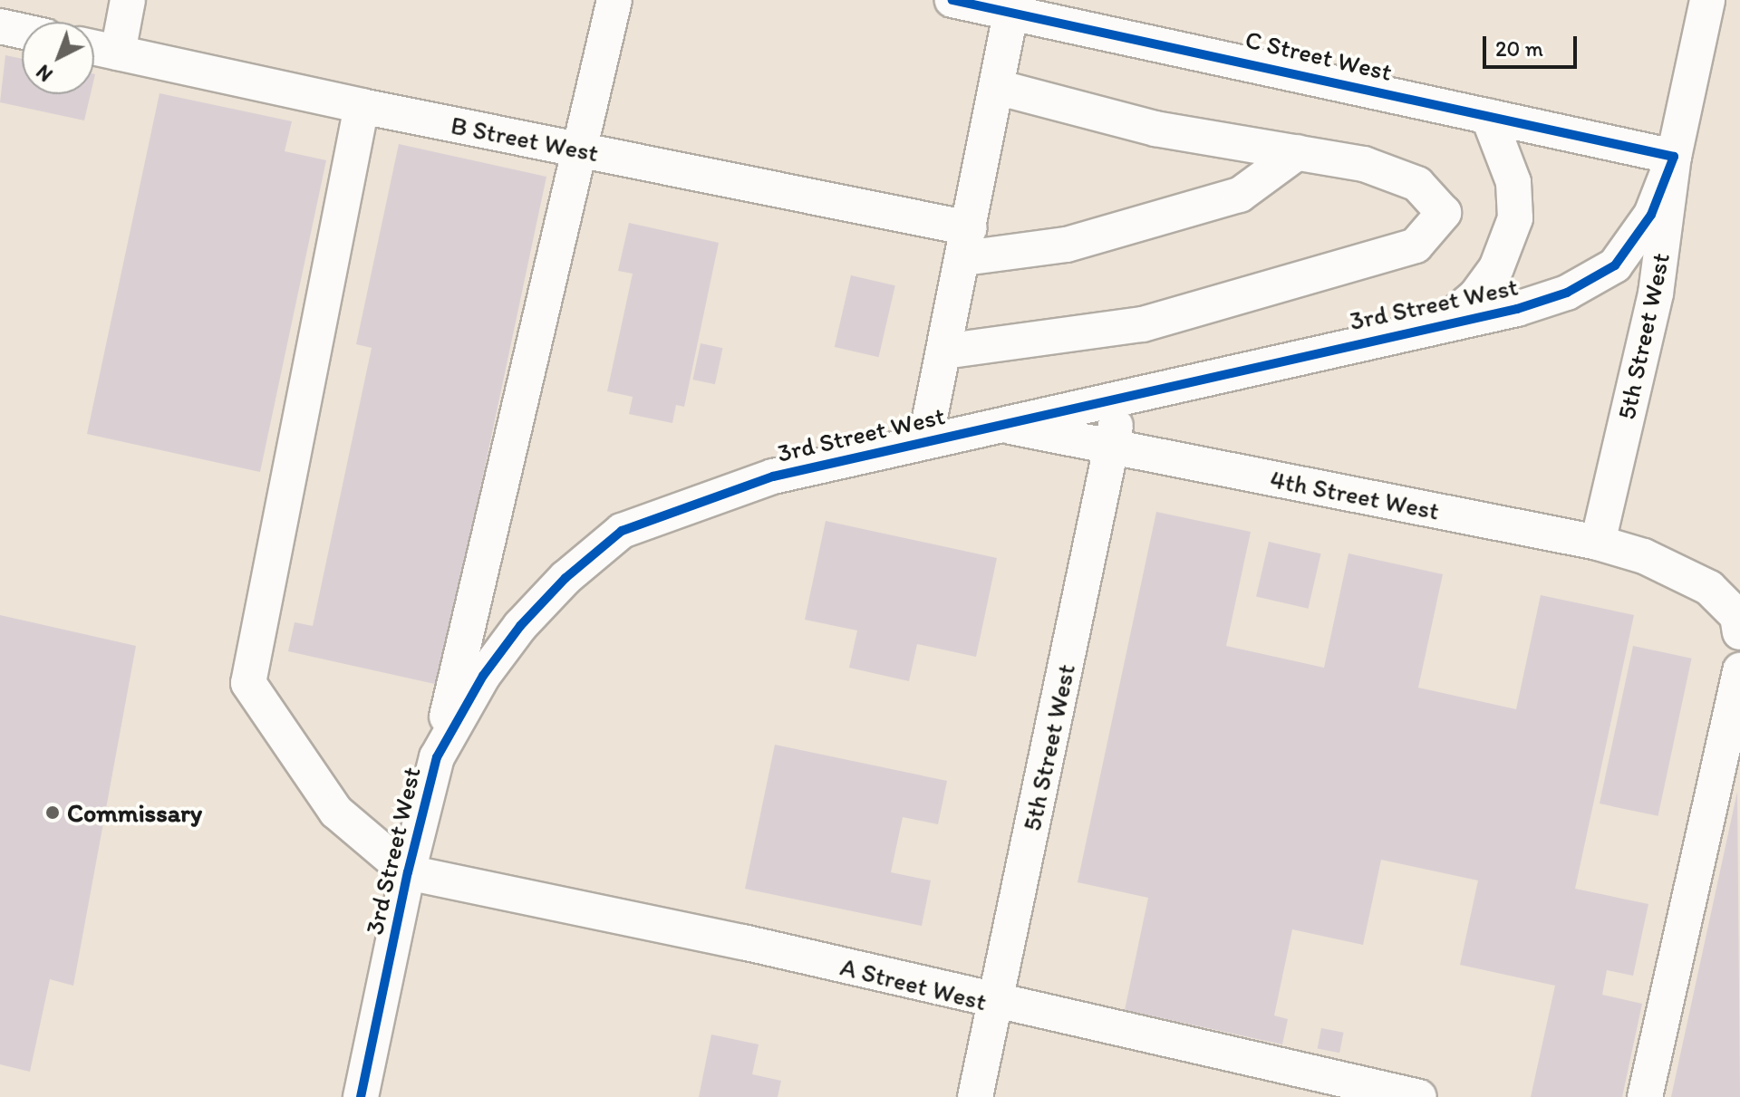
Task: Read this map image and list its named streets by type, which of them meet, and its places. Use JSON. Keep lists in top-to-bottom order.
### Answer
{
  "streets": {
    "street": [
      "C Street West",
      "B Street West",
      "3rd Street West",
      "5th Street West",
      "4th Street West",
      "A Street West"
    ]
  },
  "crossings": [
    ["C Street West", "3rd Street West"],
    ["C Street West", "5th Street West"],
    ["3rd Street West", "5th Street West"],
    ["3rd Street West", "4th Street West"],
    ["3rd Street West", "A Street West"],
    ["5th Street West", "4th Street West"],
    ["5th Street West", "A Street West"]
  ],
  "places": ["Commissary"],
  "scale_bar": "20 m",
  "north": "bottom left"
}
